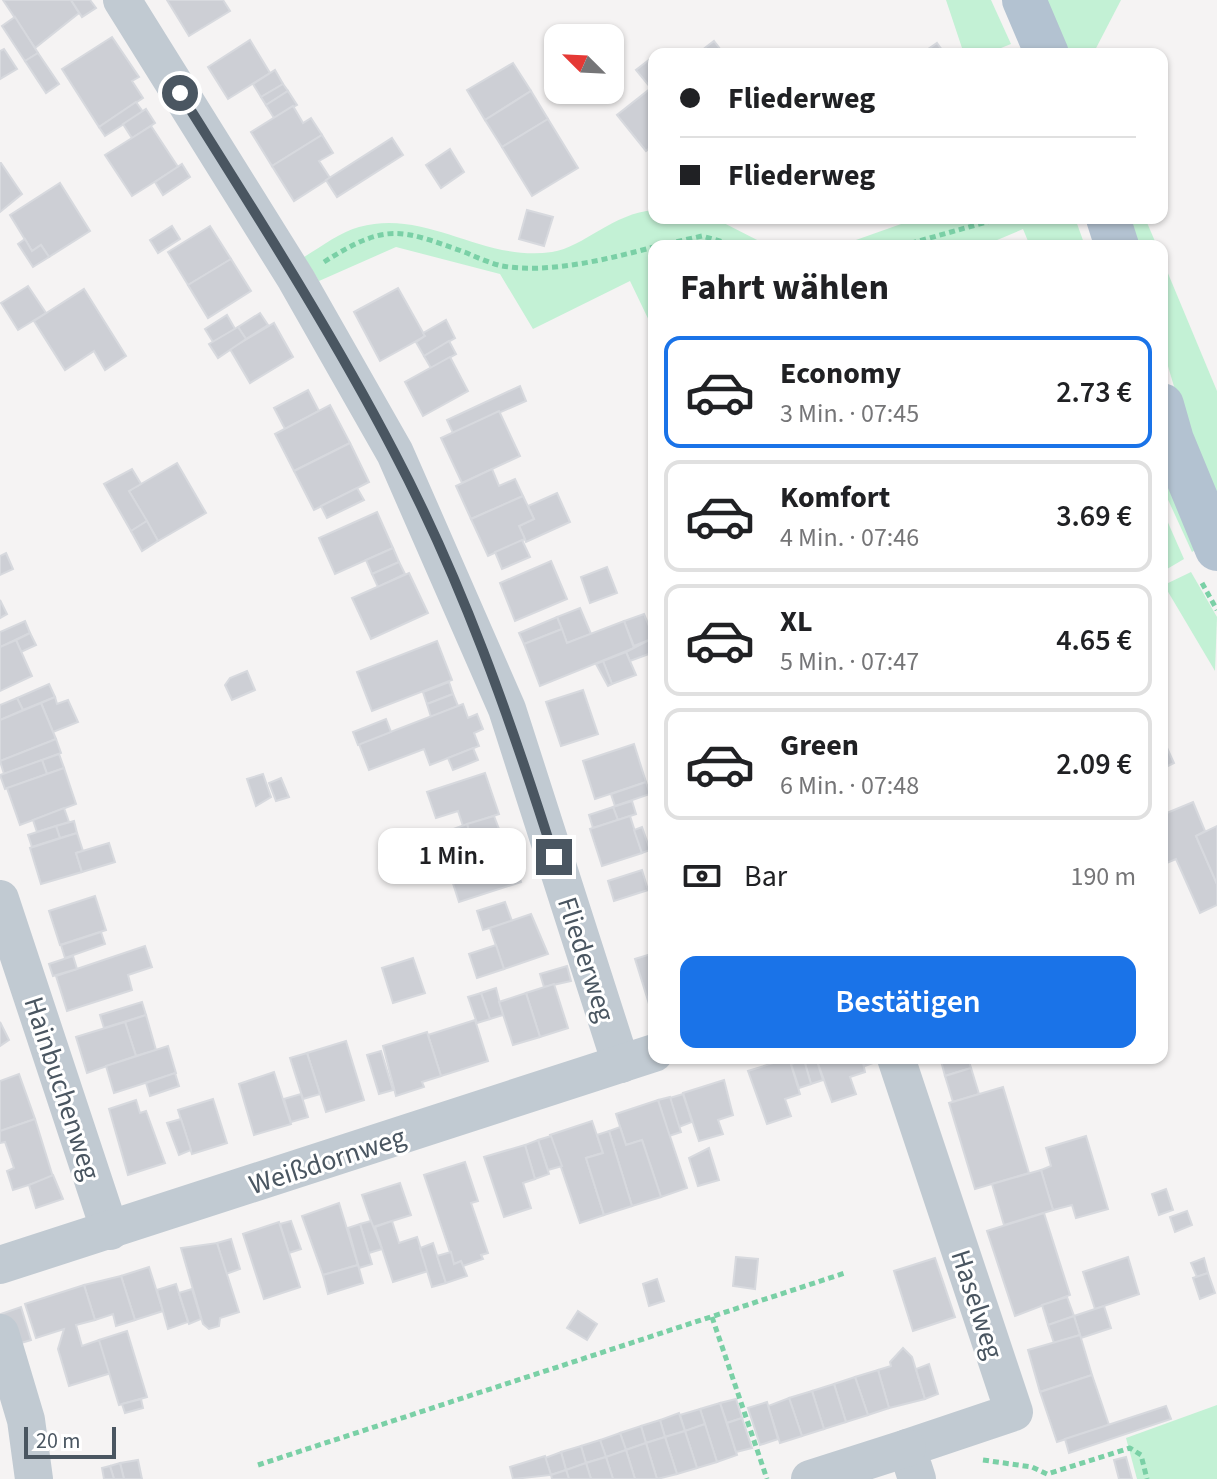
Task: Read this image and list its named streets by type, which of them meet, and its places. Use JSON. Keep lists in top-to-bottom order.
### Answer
{
  "streets": {
    "street": [
      "Fliederweg",
      "Hainbuchenweg",
      "Weißdornweg",
      "Haselweg"
    ]
  },
  "crossings": [
    ["Fliederweg", "Weißdornweg"],
    ["Hainbuchenweg", "Weißdornweg"]
  ],
  "scale_bar": "20 m",
  "north": "top left",
  "page": {
    "banner": ["Fliederweg", "Fliederweg"],
    "heading": "Fahrt wählen",
    "list": [
      {
        "name": "Economy",
        "note": "3 Min. · 07:45",
        "value": "2.73 €"
      },
      {
        "name": "Komfort",
        "note": "4 Min. · 07:46",
        "value": "3.69 €"
      },
      {
        "name": "XL",
        "note": "5 Min. · 07:47",
        "value": "4.65 €"
      },
      {
        "name": "Green",
        "note": "6 Min. · 07:48",
        "value": "2.09 €"
      }
    ],
    "bubble": "1 Min.",
    "pay": ["Bar", "190 m"],
    "buttons": "Bestätigen",
    "scale": "20 m"
  }
}
